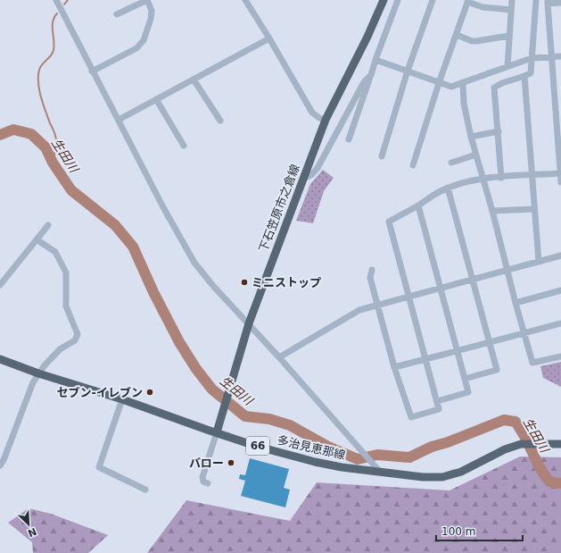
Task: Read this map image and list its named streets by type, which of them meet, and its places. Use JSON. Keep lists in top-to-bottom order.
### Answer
{
  "streets": {
    "main road": ["下石笠原市之倉線", "66", "多治見恵那線"]
  },
  "crossings": [
    ["下石笠原市之倉線", "多治見恵那線"]
  ],
  "water": ["生田川"],
  "places": ["ミニストップ", "セブン-イレブン", "バロー"],
  "scale_bar": "100 m",
  "north": "bottom right"
}
